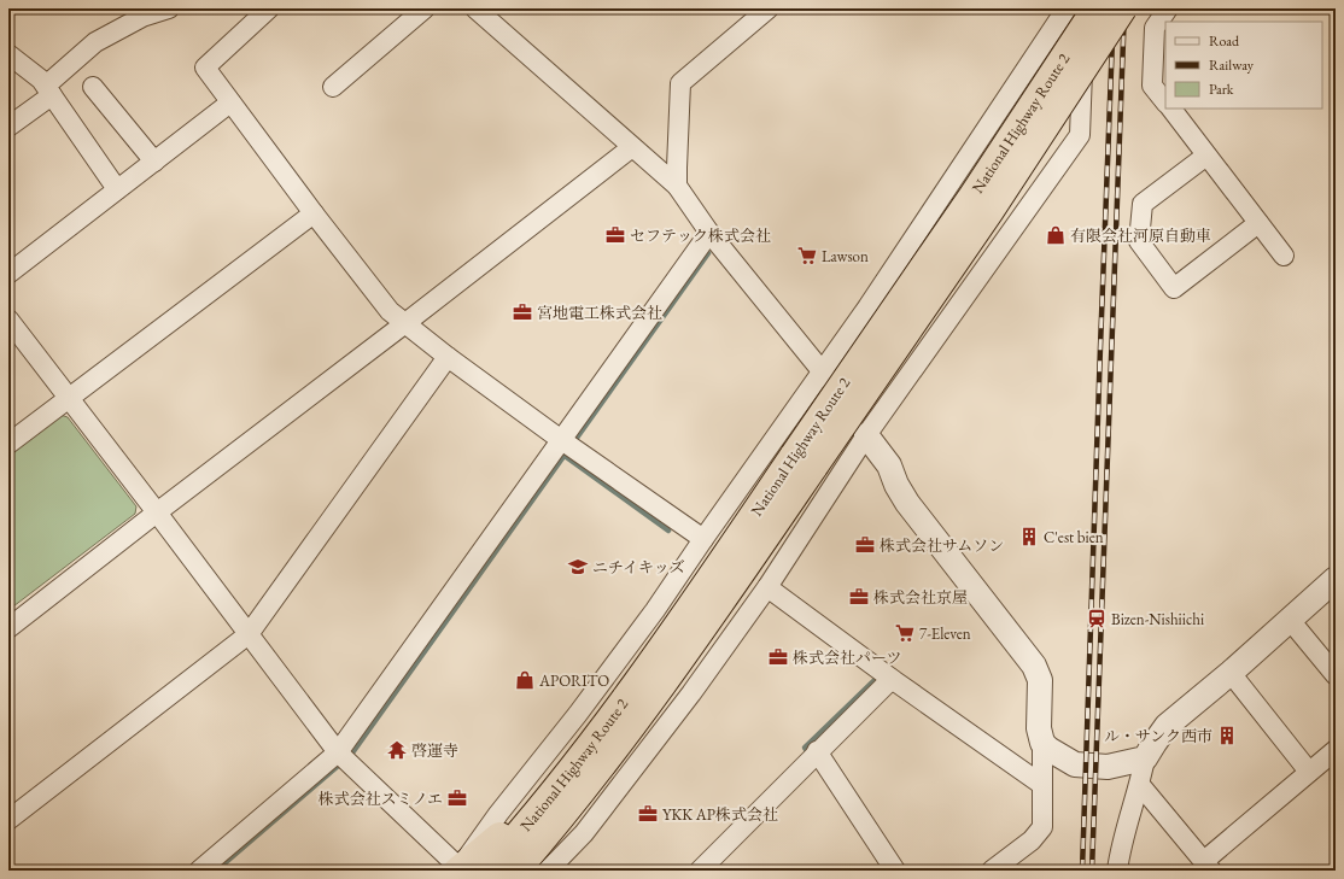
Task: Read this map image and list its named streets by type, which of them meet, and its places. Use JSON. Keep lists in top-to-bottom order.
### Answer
{
  "streets": {
    "highway": ["National Highway Route 2"]
  },
  "places": {
    "office": [
      "セフテック株式会社",
      "宮地電工株式会社",
      "株式会社サムソン",
      "株式会社京屋",
      "株式会社パーツ",
      "株式会社スミノエ",
      "YKK AP株式会社"
    ],
    "shop": ["有限会社河原自動車", "APORITO"],
    "supermarket": ["Lawson", "7-Eleven"],
    "building": ["C'est bien", "ル・サンク西市"],
    "school or university": ["ニチイキッズ"],
    "station": ["Bizen-Nishiichi"],
    "temple": ["啓運寺"]
  },
  "legend": ["Road", "Railway", "Park"]
}
